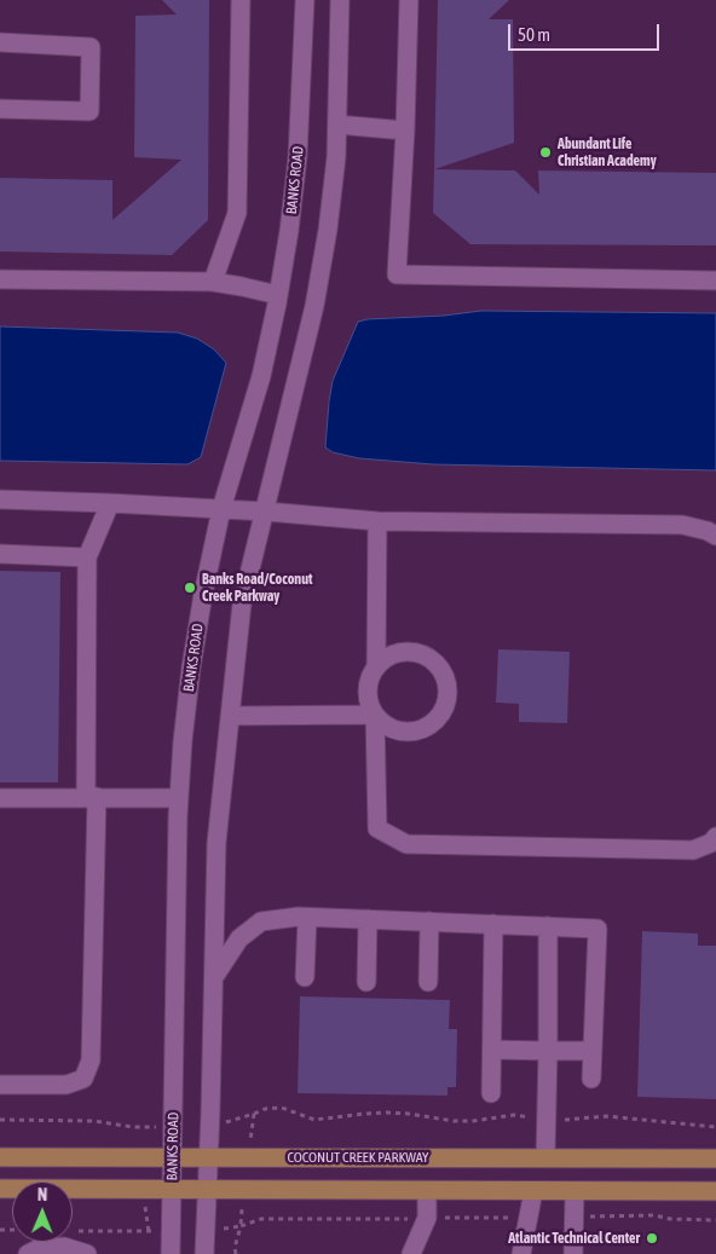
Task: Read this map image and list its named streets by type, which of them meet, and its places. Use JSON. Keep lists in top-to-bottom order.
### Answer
{
  "streets": {
    "main road": ["COCONUT CREEK PARKWAY"],
    "street": ["BANKS ROAD"]
  },
  "crossings": [
    ["BANKS ROAD", "COCONUT CREEK PARKWAY"]
  ],
  "places": ["Abundant Life Christian Academy", "Banks Road/Coconut Creek Parkway", "Atlantic Technical Center"],
  "scale_bar": "50 m",
  "north": "top"
}
